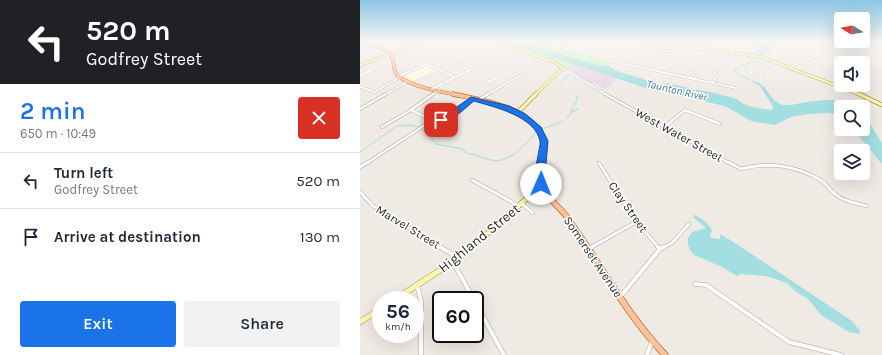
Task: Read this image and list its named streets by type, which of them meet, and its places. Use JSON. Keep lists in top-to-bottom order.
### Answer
{
  "streets": {
    "main road": ["Somerset Avenue"],
    "street": [
      "West Water Street",
      "Clay Street",
      "Marvel Street",
      "Highland Street"
    ]
  },
  "crossings": [
    ["Marvel Street", "Highland Street"],
    ["Highland Street", "Somerset Avenue"]
  ],
  "water": ["Taunton River"],
  "north": "left",
  "page": {
    "turn": ["520 m", "Godfrey Street"],
    "heading": ["2 min", "650 m · 10:49"],
    "list": [
      {
        "name": "Turn left",
        "note": "Godfrey Street",
        "value": "520 m"
      },
      {
        "name": "Arrive at destination",
        "value": "130 m"
      }
    ],
    "speed": "56 km/h",
    "limit": "60",
    "buttons": ["Exit", "Share"]
  }
}
